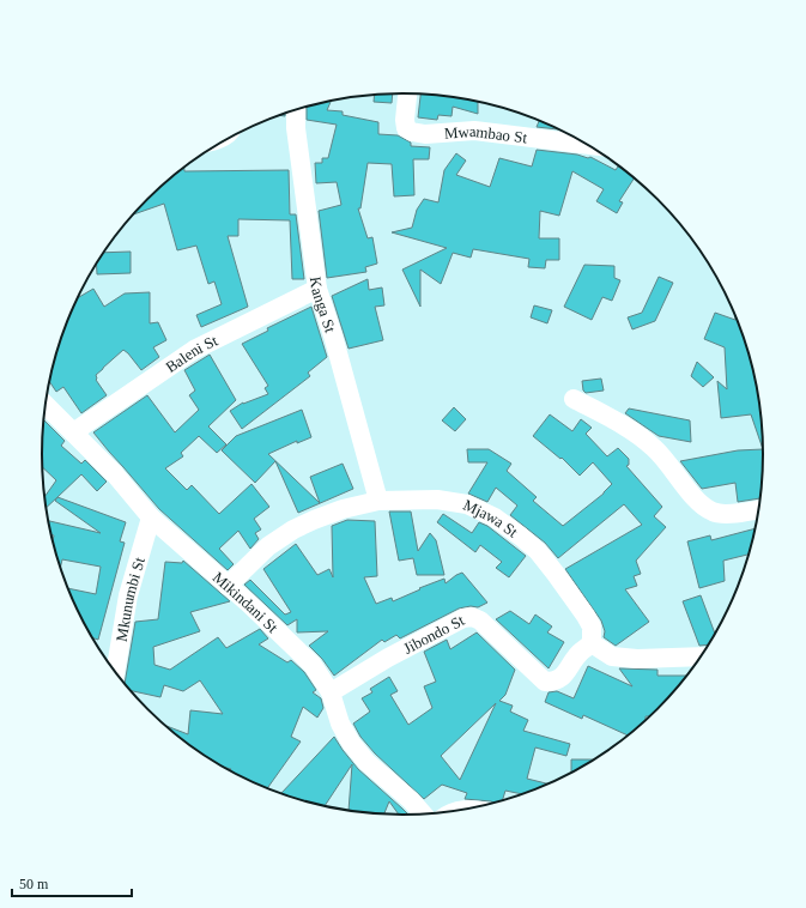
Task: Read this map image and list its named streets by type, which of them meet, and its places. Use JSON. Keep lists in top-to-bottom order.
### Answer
{
  "streets": {
    "street": [
      "Mwambao St",
      "Kanga St",
      "Baleni St",
      "Mjawa St",
      "Mkunumbi St",
      "Mikindani St",
      "Jibondo St"
    ]
  },
  "crossings": [
    ["Kanga St", "Baleni St"],
    ["Kanga St", "Mjawa St"],
    ["Baleni St", "Mikindani St"],
    ["Mjawa St", "Mikindani St"],
    ["Mjawa St", "Jibondo St"],
    ["Mkunumbi St", "Mikindani St"],
    ["Mikindani St", "Jibondo St"]
  ],
  "scale_bar": "50 m"
}
